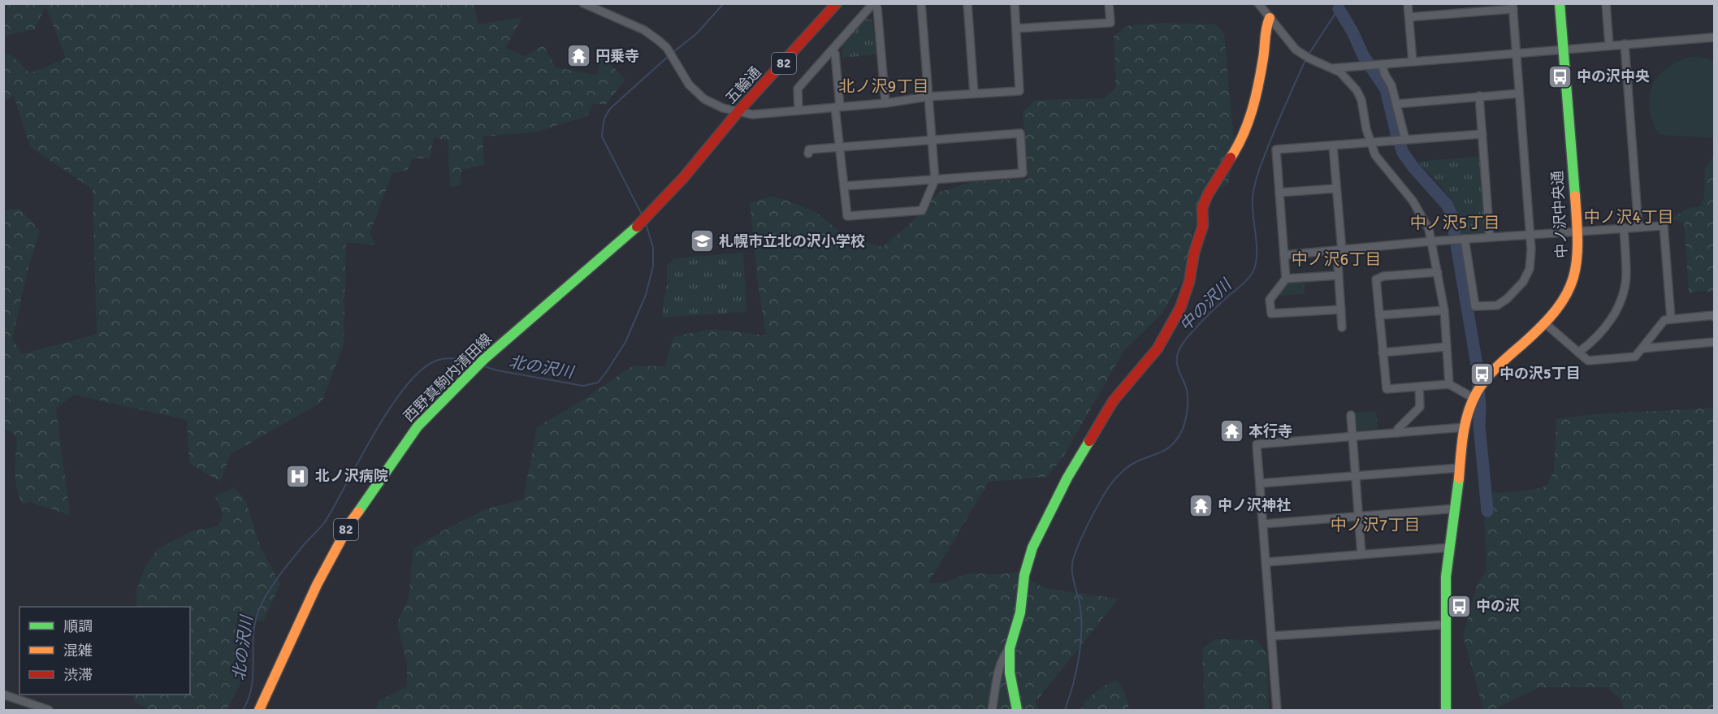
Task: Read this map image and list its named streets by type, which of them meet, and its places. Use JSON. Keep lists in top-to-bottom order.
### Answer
{
  "streets": {
    "street": [
      "82",
      "五輪通",
      "中ノ沢中央通",
      "西野真駒内清田線"
    ]
  },
  "crossings": [
    ["五輪通", "西野真駒内清田線"]
  ],
  "districts": [
    "北ノ沢9丁目",
    "中ノ沢4丁目",
    "中ノ沢5丁目",
    "中ノ沢6丁目",
    "中ノ沢7丁目"
  ],
  "water": ["中の沢川", "北の沢川"],
  "places": {
    "temple": ["円乗寺", "本行寺", "中ノ沢神社"],
    "bus stop": ["中の沢中央", "中の沢5丁目", "中の沢"],
    "school or university": ["札幌市立北の沢小学校"],
    "hospital": ["北ノ沢病院"]
  },
  "legend": ["順調", "混雑", "渋滞"]
}
